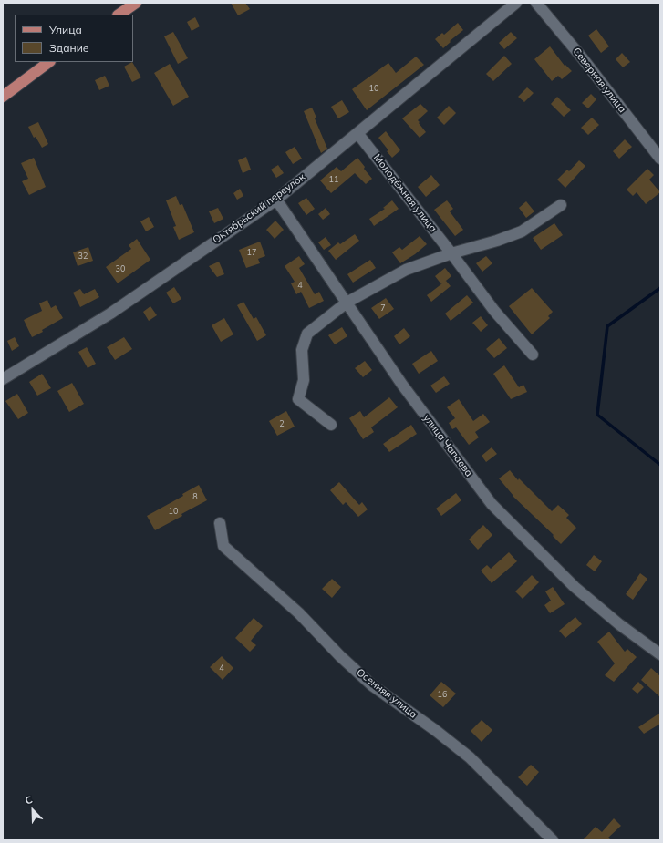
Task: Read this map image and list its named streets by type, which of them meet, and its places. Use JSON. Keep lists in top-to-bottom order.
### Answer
{
  "streets": {
    "street": [
      "Северная улица",
      "Молодёжная улица",
      "Октябрьский переулок",
      "улица Чапаева",
      "Осенняя улица"
    ]
  },
  "crossings": [
    ["Молодёжная улица", "Октябрьский переулок"],
    ["Октябрьский переулок", "улица Чапаева"]
  ],
  "house_numbers": [
    "10",
    "11",
    "17",
    "32",
    "30",
    "4",
    "7",
    "2",
    "8",
    "10",
    "4",
    "16"
  ],
  "legend": ["Улица", "Здание"],
  "north": "top left"
}
